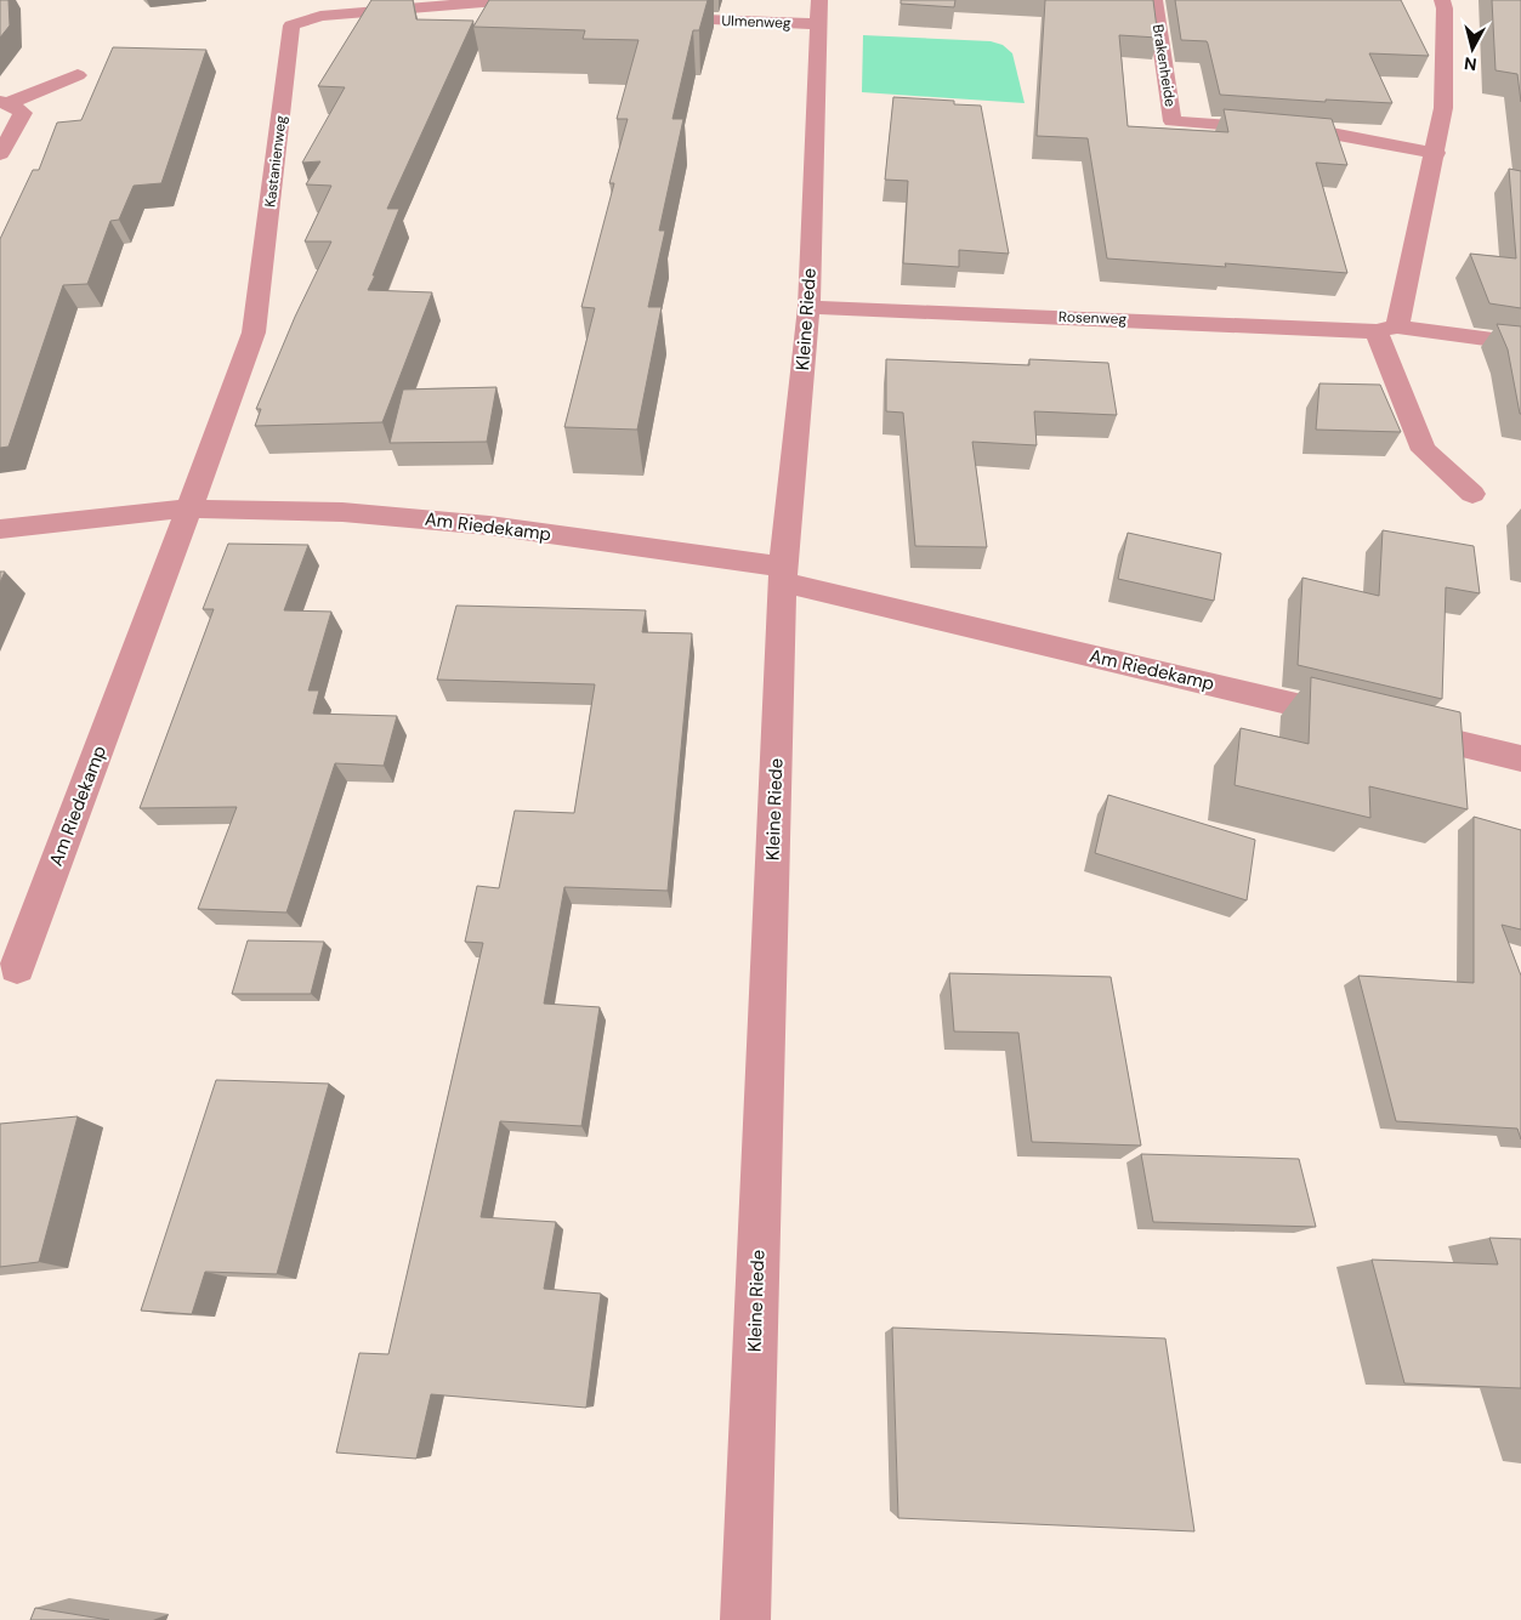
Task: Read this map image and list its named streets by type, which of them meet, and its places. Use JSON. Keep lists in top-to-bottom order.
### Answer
{
  "streets": {
    "street": [
      "Ulmenweg",
      "Brakenheide",
      "Kastanienweg",
      "Rosenweg",
      "Kleine Riede",
      "Am Riedekamp"
    ]
  },
  "crossings": [
    ["Ulmenweg", "Kleine Riede"],
    ["Kastanienweg", "Am Riedekamp"],
    ["Rosenweg", "Kleine Riede"],
    ["Kleine Riede", "Am Riedekamp"]
  ],
  "north": "bottom"
}
